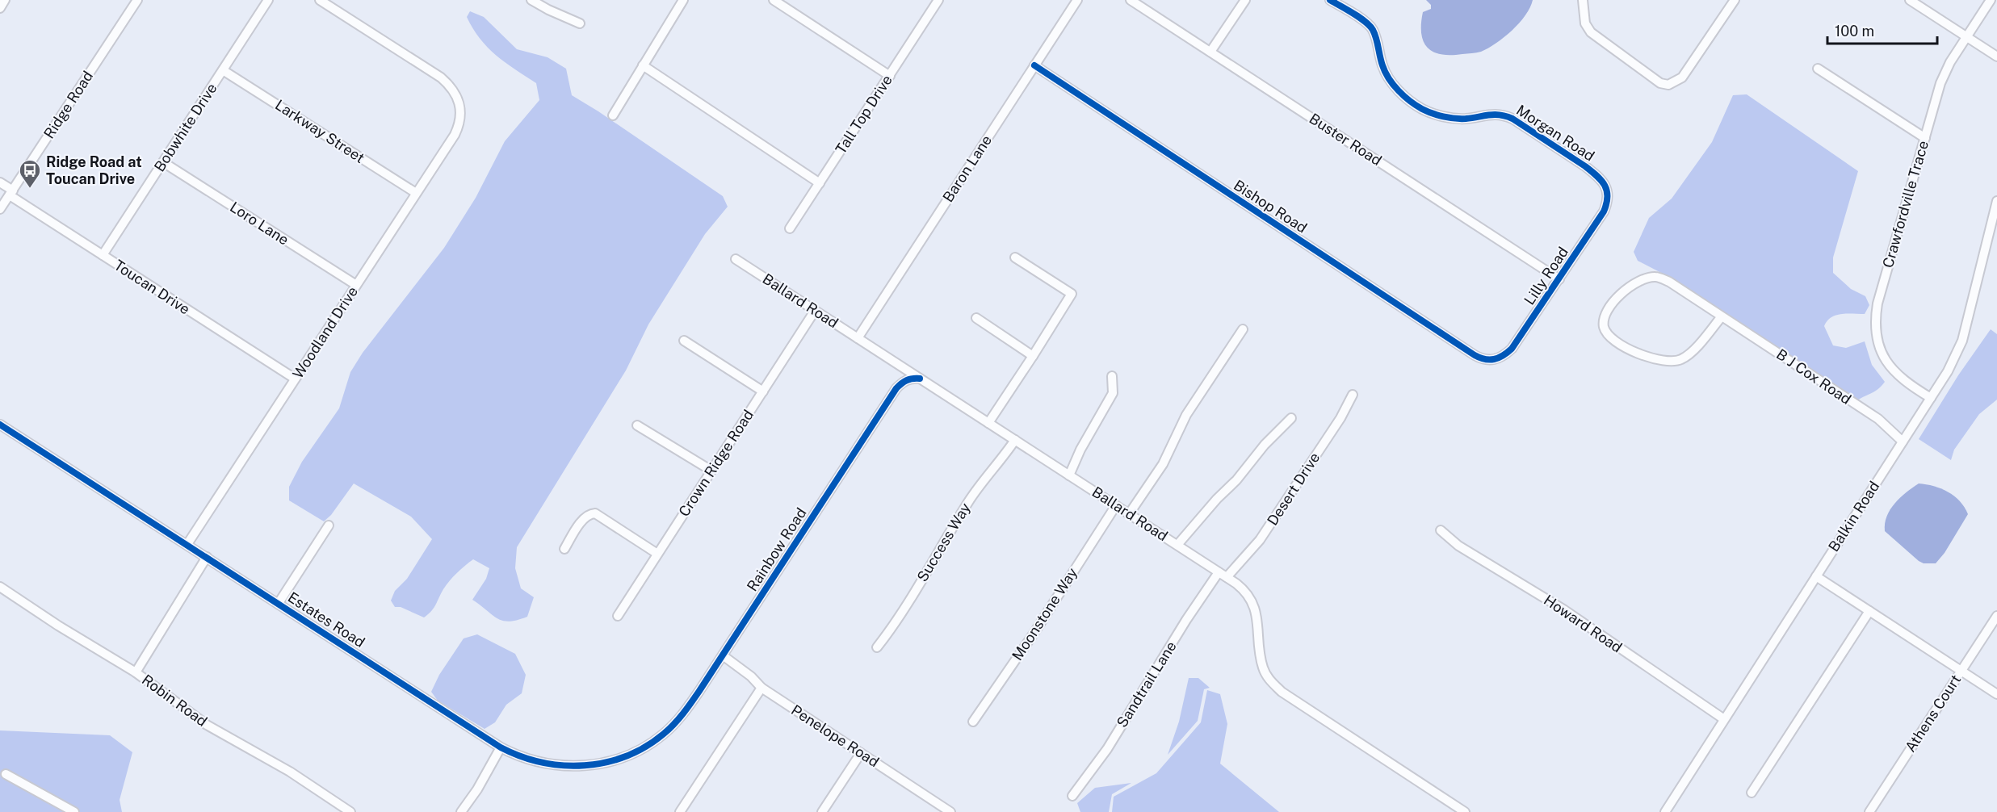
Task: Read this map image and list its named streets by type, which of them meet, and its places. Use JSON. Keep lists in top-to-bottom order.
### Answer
{
  "streets": {
    "street": [
      "Ridge Road",
      "Tall Top Drive",
      "Bobwhite Drive",
      "Larkway Street",
      "Morgan Road",
      "Buster Road",
      "Baron Lane",
      "Crawfordville Trace",
      "Bishop Road",
      "Loro Lane",
      "Lilly Road",
      "Toucan Drive",
      "Ballard Road",
      "Woodland Drive",
      "B J Cox Road",
      "Crown Ridge Road",
      "Desert Drive",
      "Balkin Road",
      "Success Way",
      "Rainbow Road",
      "Moonstone Way",
      "Estates Road",
      "Howard Road",
      "Sandtrail Lane",
      "Robin Road",
      "Athens Court",
      "Penelope Road"
    ]
  },
  "crossings": [
    ["Ridge Road", "Toucan Drive"],
    ["Bobwhite Drive", "Larkway Street"],
    ["Bobwhite Drive", "Loro Lane"],
    ["Bobwhite Drive", "Toucan Drive"],
    ["Larkway Street", "Woodland Drive"],
    ["Morgan Road", "Lilly Road"],
    ["Buster Road", "Lilly Road"],
    ["Baron Lane", "Bishop Road"],
    ["Baron Lane", "Ballard Road"],
    ["Crawfordville Trace", "Balkin Road"],
    ["Bishop Road", "Lilly Road"],
    ["Loro Lane", "Woodland Drive"],
    ["Toucan Drive", "Woodland Drive"],
    ["Ballard Road", "Crown Ridge Road"],
    ["Ballard Road", "Desert Drive"],
    ["Ballard Road", "Success Way"],
    ["Ballard Road", "Rainbow Road"],
    ["Ballard Road", "Moonstone Way"],
    ["Ballard Road", "Sandtrail Lane"],
    ["Woodland Drive", "Estates Road"],
    ["B J Cox Road", "Balkin Road"],
    ["Desert Drive", "Sandtrail Lane"],
    ["Balkin Road", "Howard Road"],
    ["Rainbow Road", "Estates Road"],
    ["Rainbow Road", "Penelope Road"]
  ],
  "places": {
    "bus stop": ["Ridge Road at Toucan Drive"]
  },
  "scale_bar": "100 m"
}
